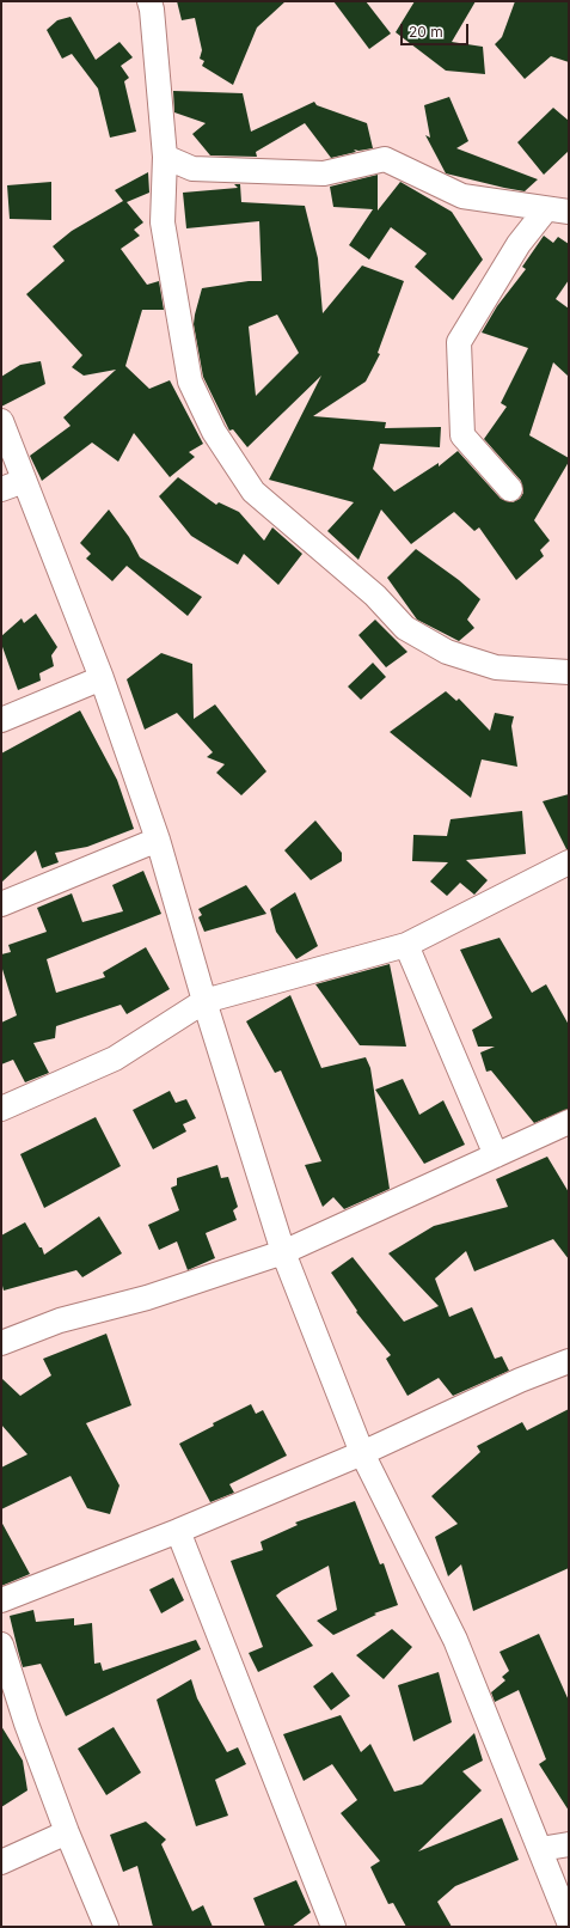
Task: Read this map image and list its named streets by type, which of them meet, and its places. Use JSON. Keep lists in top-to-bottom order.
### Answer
{
  "scale_bar": "20 m"
}
